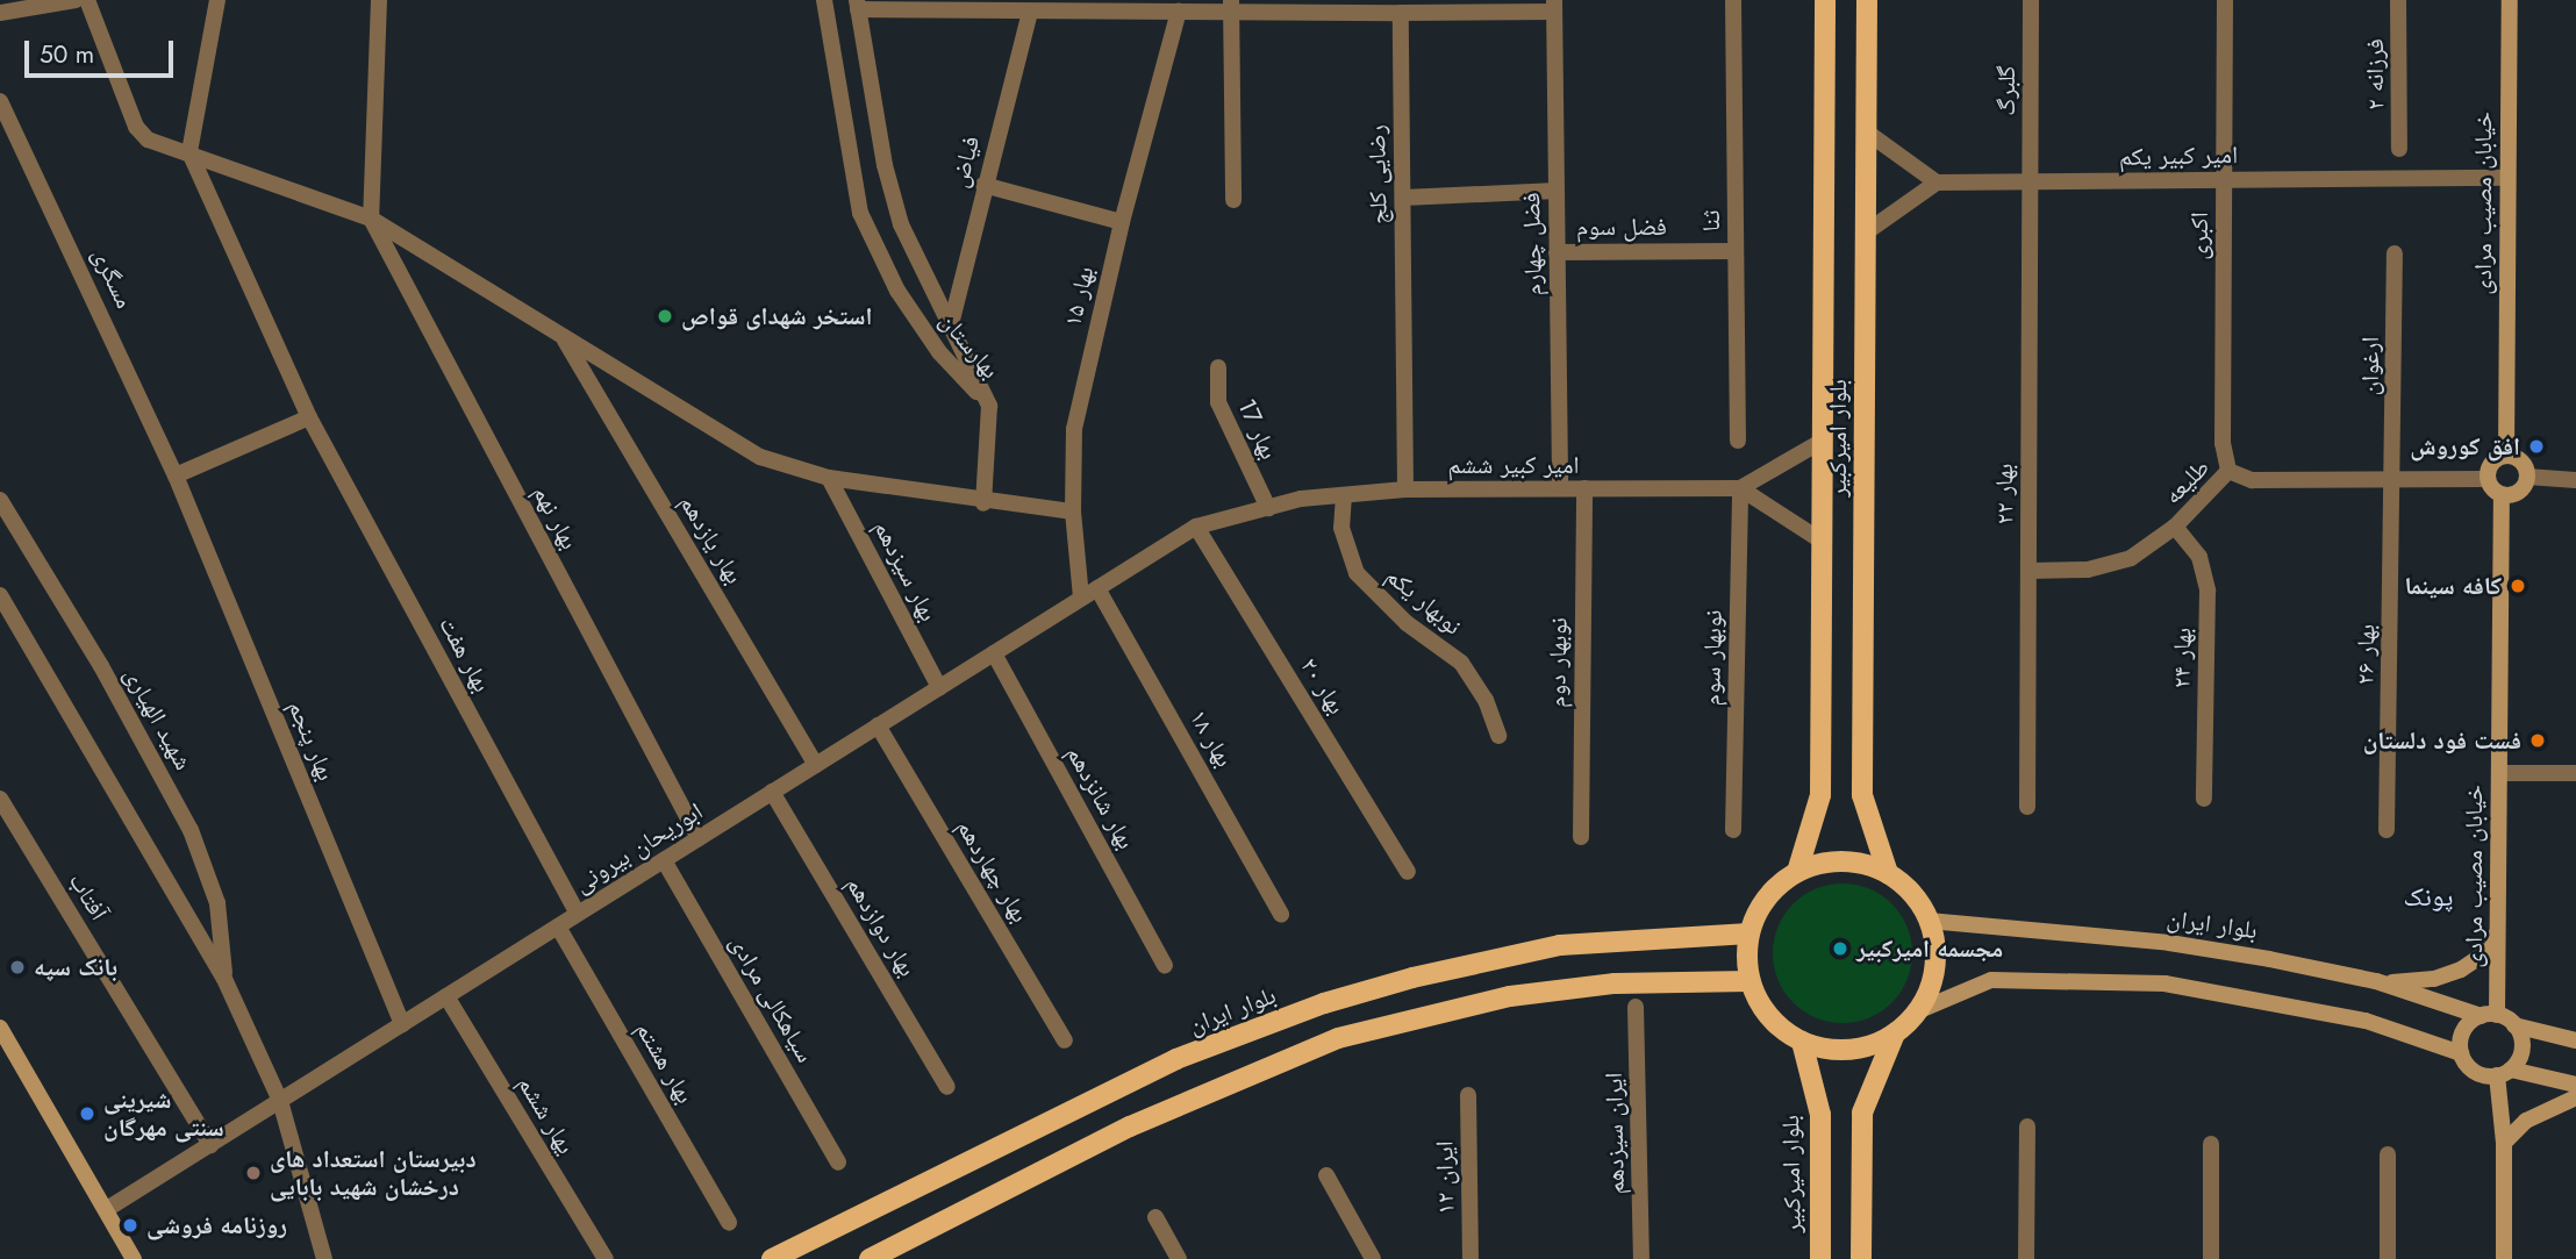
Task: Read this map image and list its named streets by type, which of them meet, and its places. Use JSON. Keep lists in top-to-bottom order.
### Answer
{
  "streets": {
    "main road": ["خیابان مصیب مرادی", "بلوار امیرکبیر", "بلوار ایران"],
    "street": [
      "فرزانه ۲",
      "گلبرگ",
      "امیر کبیر یکم",
      "فیاض",
      "رضایی کلج",
      "ثنا",
      "فضل سوم",
      "اکبری",
      "فضل چهارم",
      "مسگری",
      "بهار ۱۵",
      "بهارستان",
      "ارغوان",
      "بهار 17",
      "امیر کبیر ششم",
      "طلیعه",
      "بهار ۲۲",
      "بهار نهم",
      "بهار یازدهم",
      "بهار سیزدهم",
      "نوبهار یکم",
      "بهار هفت",
      "بهار ۲۶",
      "نوبهار سوم",
      "بهار ۲۴",
      "نوبهار دوم",
      "بهار ۲۰",
      "شهید الهیاری",
      "بهار ۱۸",
      "بهار پنجم",
      "بهار شانزدهم",
      "ابوریحان بیرونی",
      "بهار چهاردهم",
      "آفتاب",
      "بهار دوازدهم",
      "سیاهکالی مرادی",
      "بهار هشتم",
      "یهار ششم",
      "ایران سیزدهم",
      "ایران ۱۲"
    ]
  },
  "crossings": [
    ["گلبرگ", "امیر کبیر یکم"],
    ["گلبرگ", "بهار ۲۲"],
    ["امیر کبیر یکم", "خیابان مصیب مرادی"],
    ["امیر کبیر یکم", "اکبری"],
    ["امیر کبیر یکم", "بهار ۲۲"],
    ["فیاض", "بهارستان"],
    ["رضایی کلج", "امیر کبیر ششم"],
    ["خیابان مصیب مرادی", "طلیعه"],
    ["خیابان مصیب مرادی", "بلوار ایران"],
    ["ثنا", "فضل سوم"],
    ["فضل سوم", "فضل چهارم"],
    ["اکبری", "طلیعه"],
    ["فضل چهارم", "امیر کبیر ششم"],
    ["مسگری", "بهار پنجم"],
    ["بهار ۱۵", "ابوریحان بیرونی"],
    ["ارغوان", "طلیعه"],
    ["ارغوان", "بهار ۲۶"],
    ["بهار 17", "امیر کبیر ششم"],
    ["بلوار امیرکبیر", "بلوار ایران"],
    ["امیر کبیر ششم", "نوبهار یکم"],
    ["امیر کبیر ششم", "نوبهار سوم"],
    ["امیر کبیر ششم", "نوبهار دوم"],
    ["امیر کبیر ششم", "بهار ۲۰"],
    ["امیر کبیر ششم", "ابوریحان بیرونی"],
    ["طلیعه", "بهار ۲۲"],
    ["طلیعه", "بهار ۲۶"],
    ["طلیعه", "بهار ۲۴"],
    ["بهار نهم", "ابوریحان بیرونی"],
    ["بهار یازدهم", "ابوریحان بیرونی"],
    ["بهار سیزدهم", "ابوریحان بیرونی"],
    ["بهار هفت", "ابوریحان بیرونی"],
    ["بهار ۲۰", "ابوریحان بیرونی"],
    ["شهید الهیاری", "ابوریحان بیرونی"],
    ["بهار ۱۸", "ابوریحان بیرونی"],
    ["بهار پنجم", "ابوریحان بیرونی"],
    ["بهار شانزدهم", "ابوریحان بیرونی"],
    ["ابوریحان بیرونی", "بهار چهاردهم"],
    ["ابوریحان بیرونی", "آفتاب"],
    ["ابوریحان بیرونی", "بهار دوازدهم"],
    ["ابوریحان بیرونی", "سیاهکالی مرادی"],
    ["ابوریحان بیرونی", "بهار هشتم"],
    ["ابوریحان بیرونی", "یهار ششم"]
  ],
  "districts": ["پونک"],
  "places": [
    "استخر شهدای قواص",
    "افق کوروش",
    "کافه سینما",
    "فست فود دلستان",
    "مجسمه امیرکبیر",
    "بانک سپه",
    "شیرینی سنتی مهرگان",
    "دبیرستان استعداد های درخشان شهید بابایی",
    "روزنامه فروشی"
  ],
  "scale_bar": "50 m"
}
